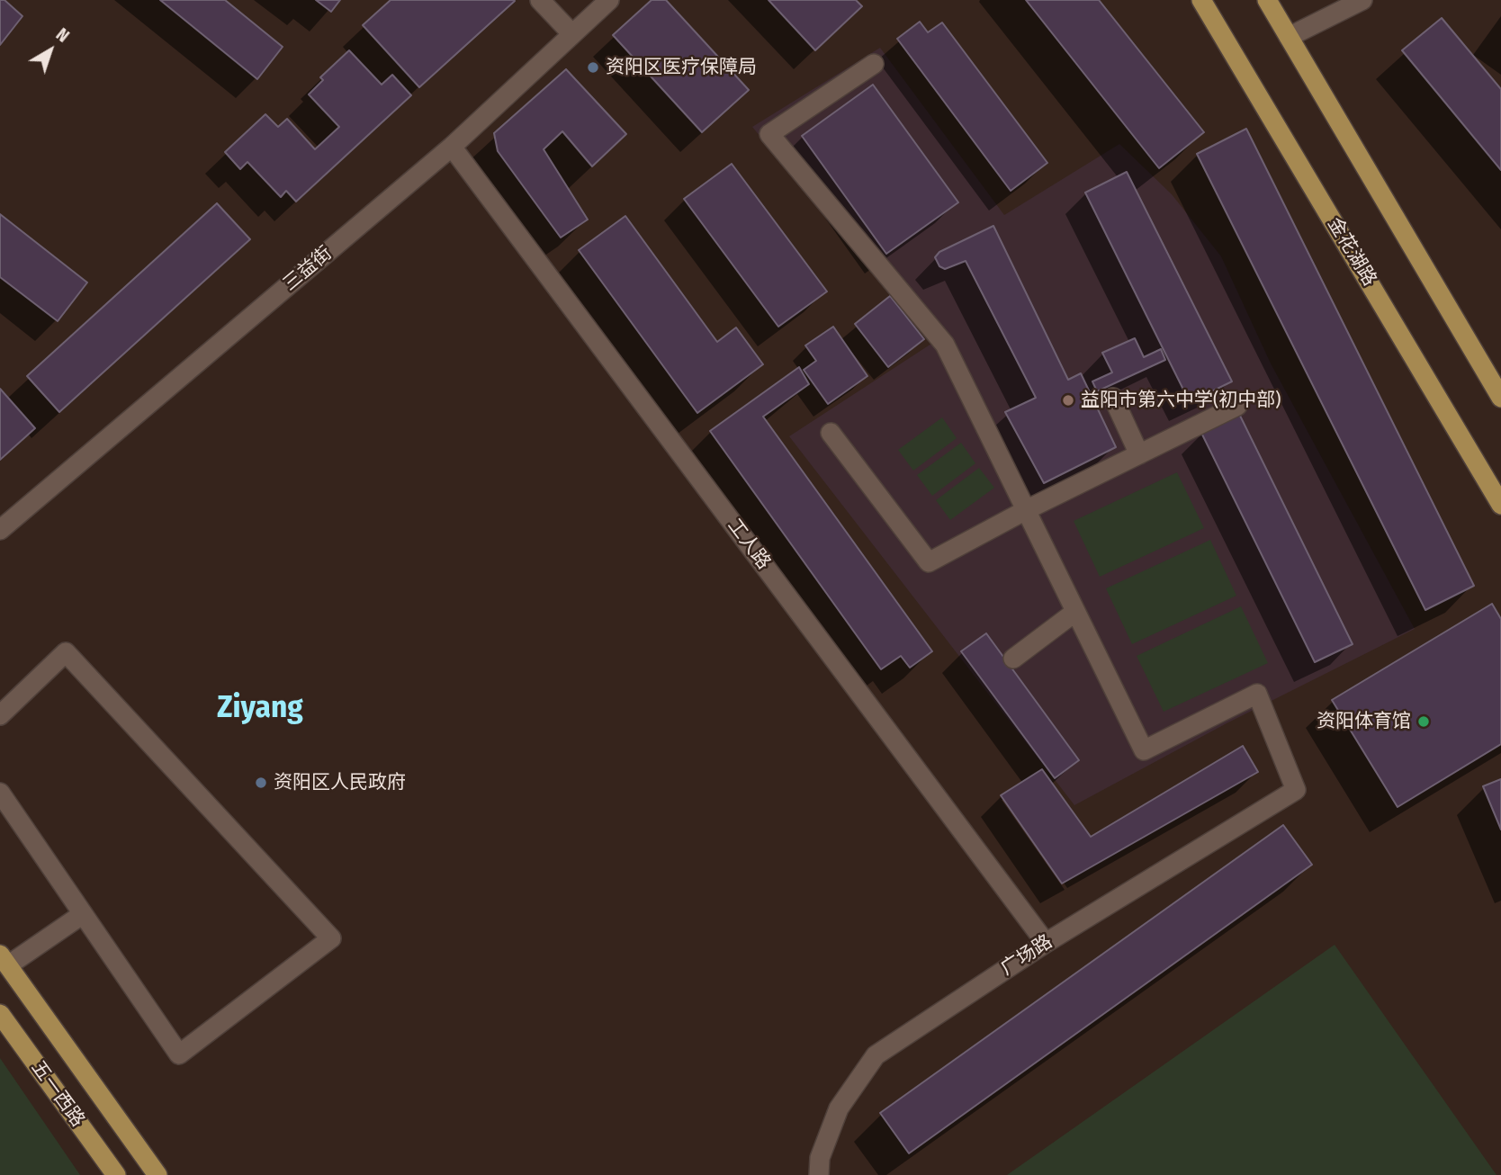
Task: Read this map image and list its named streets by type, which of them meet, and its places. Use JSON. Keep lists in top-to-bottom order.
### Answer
{
  "streets": {
    "main road": ["金花湖路", "五一西路"],
    "street": ["三益街", "工人路", "广场路"]
  },
  "crossings": [
    ["三益街", "工人路"],
    ["工人路", "广场路"]
  ],
  "districts": ["Ziyang"],
  "places": [
    "资阳区医疗保障局",
    "益阳市第六中学(初中部)",
    "资阳体育馆",
    "资阳区人民政府"
  ],
  "north": "top right"
}
